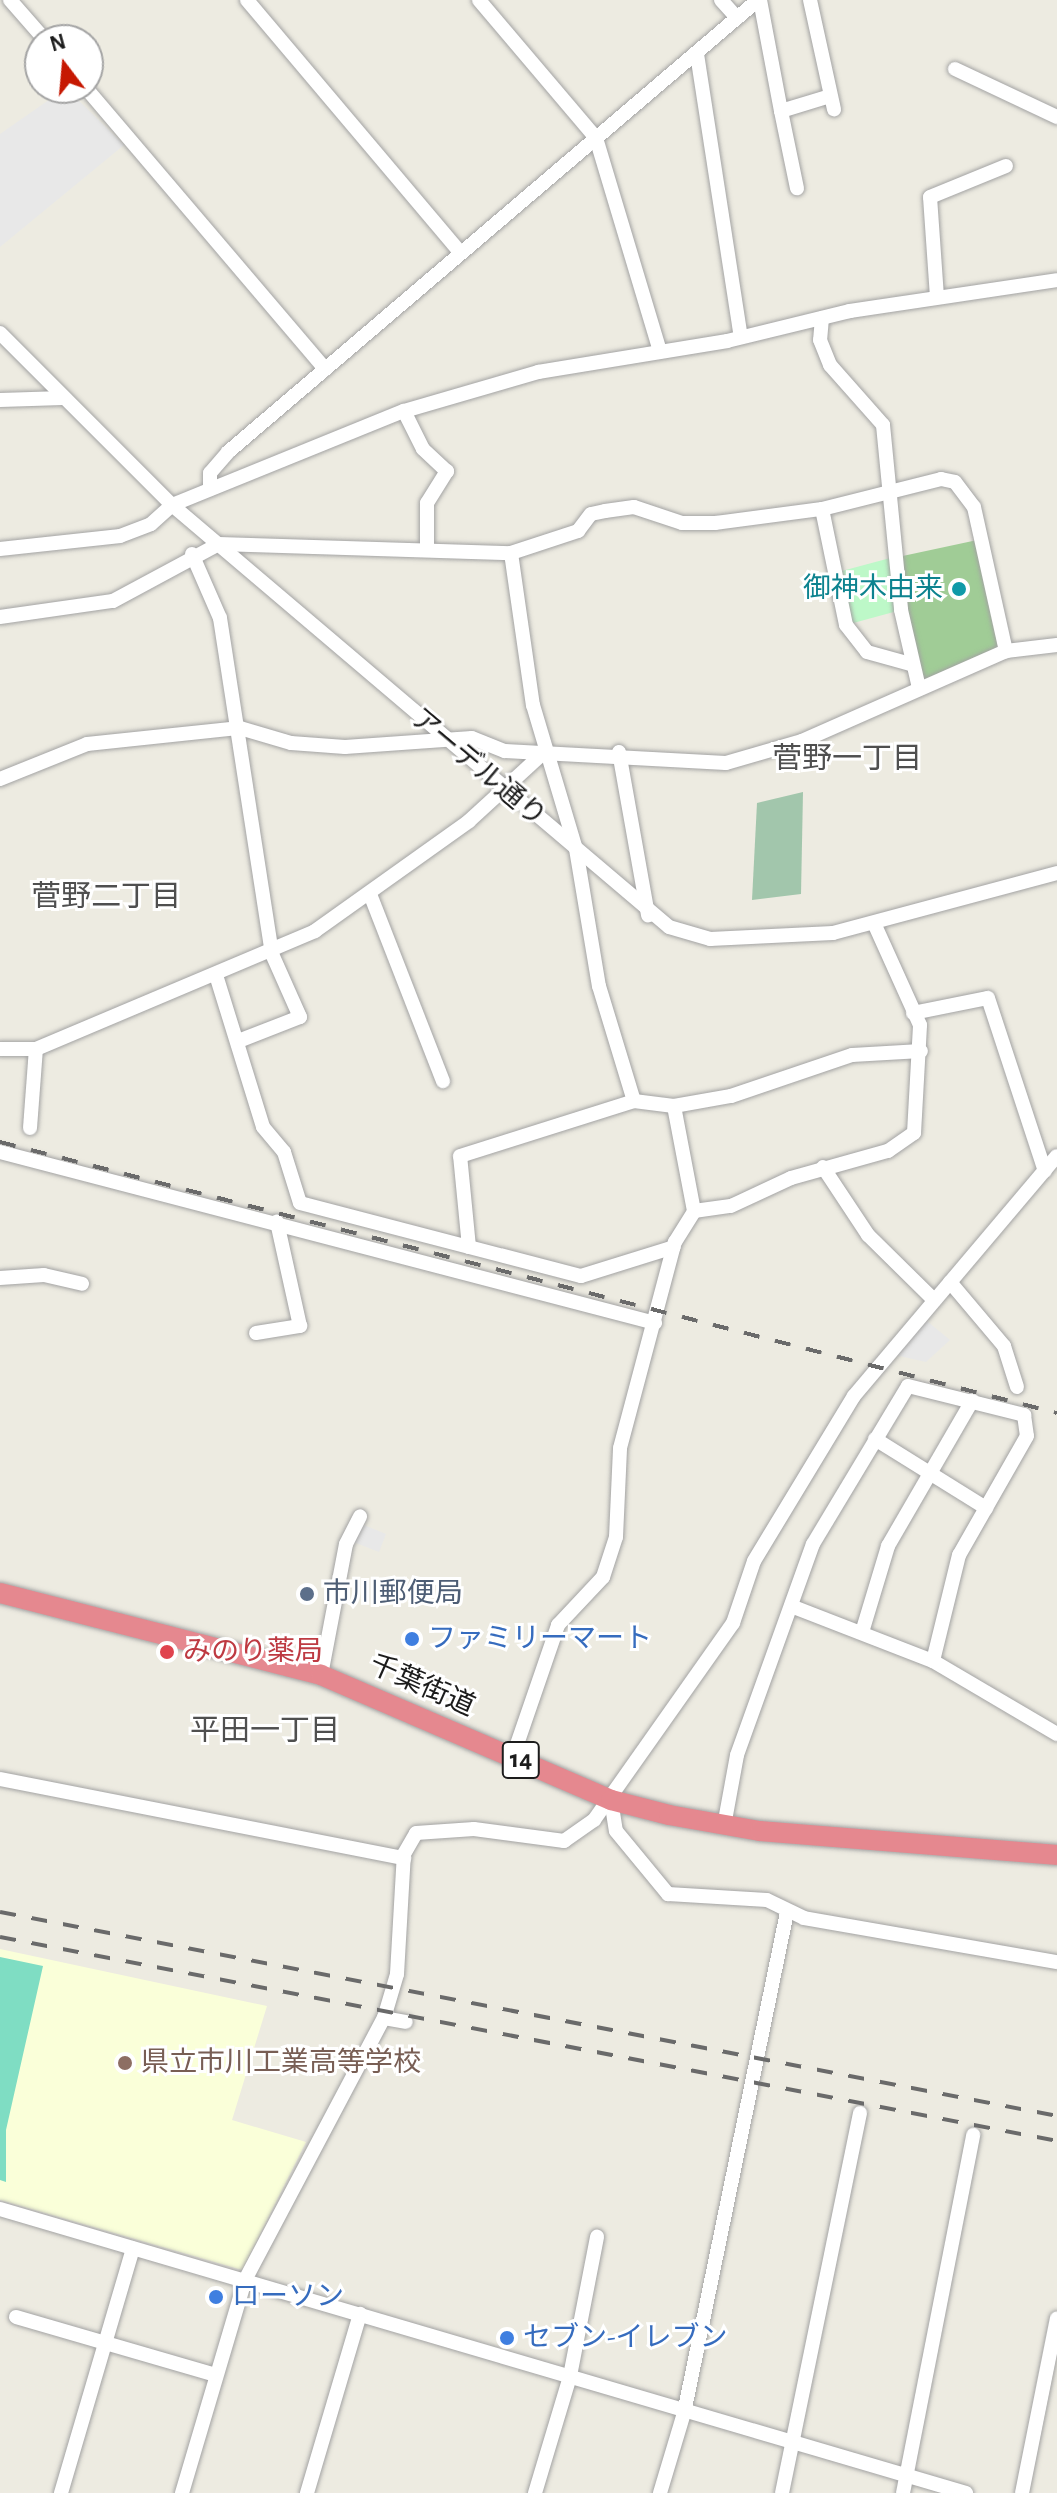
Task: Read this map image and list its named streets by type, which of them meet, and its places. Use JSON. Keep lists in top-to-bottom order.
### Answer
{
  "streets": {
    "highway": ["千葉街道", "14"],
    "street": ["アーデル通り"]
  },
  "districts": ["菅野一丁目", "菅野二丁目", "平田一丁目"],
  "places": [
    "御神木由来",
    "市川郵便局",
    "ファミリーマート",
    "みのり薬局",
    "県立市川工業高等学校",
    "ローソン",
    "セブン-イレブン"
  ],
  "north": "top"
}
